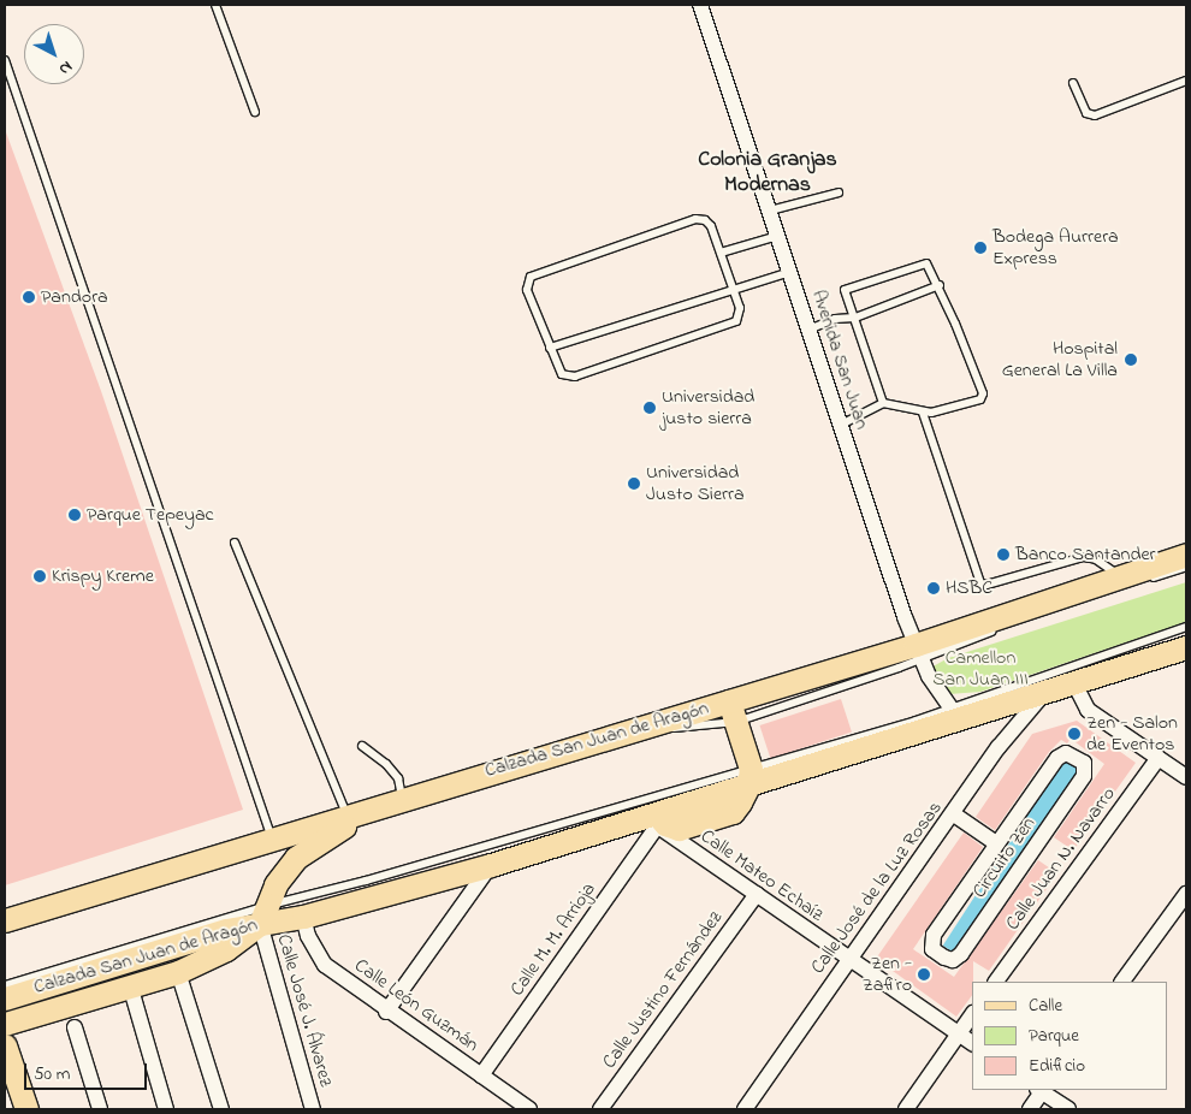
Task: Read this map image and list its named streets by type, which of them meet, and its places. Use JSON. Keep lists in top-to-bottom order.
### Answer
{
  "streets": {
    "main road": ["Calzada San Juan de Aragón"],
    "street": [
      "Avenida San Juan",
      "Circuito Zen",
      "Calle Juan N. Navarro",
      "Calle Mateo Echaíz",
      "Calle José de la Luz Rosas",
      "Calle M. M. Arrioja",
      "Calle Justino Fernández",
      "Calle León Guzmán",
      "Calle José J. Álvarez"
    ]
  },
  "crossings": [
    ["Avenida San Juan", "Calzada San Juan de Aragón"],
    ["Calzada San Juan de Aragón", "Calle Mateo Echaíz"],
    ["Calzada San Juan de Aragón", "Calle M. M. Arrioja"],
    ["Calzada San Juan de Aragón", "Calle León Guzmán"],
    ["Calzada San Juan de Aragón", "Calle José J. Álvarez"],
    ["Circuito Zen", "Calle José de la Luz Rosas"],
    ["Calle Mateo Echaíz", "Calle José de la Luz Rosas"],
    ["Calle Mateo Echaíz", "Calle M. M. Arrioja"],
    ["Calle Mateo Echaíz", "Calle Justino Fernández"],
    ["Calle M. M. Arrioja", "Calle León Guzmán"]
  ],
  "districts": ["Colonia Granjas Modernas"],
  "parks": ["Camellon San Juan III"],
  "places": [
    "Bodega Aurrera Express",
    "Pandora",
    "Hospital General La Villa",
    "Universidad justo sierra",
    "Universidad Justo Sierra",
    "Parque Tepeyac",
    "Banco Santander",
    "Krispy Kreme",
    "HSBC",
    "Zen - Salon de Eventos",
    "Zen - Zafiro"
  ],
  "legend": ["Calle", "Parque", "Edificio"],
  "scale_bar": "50 m",
  "north": "bottom right"
}
